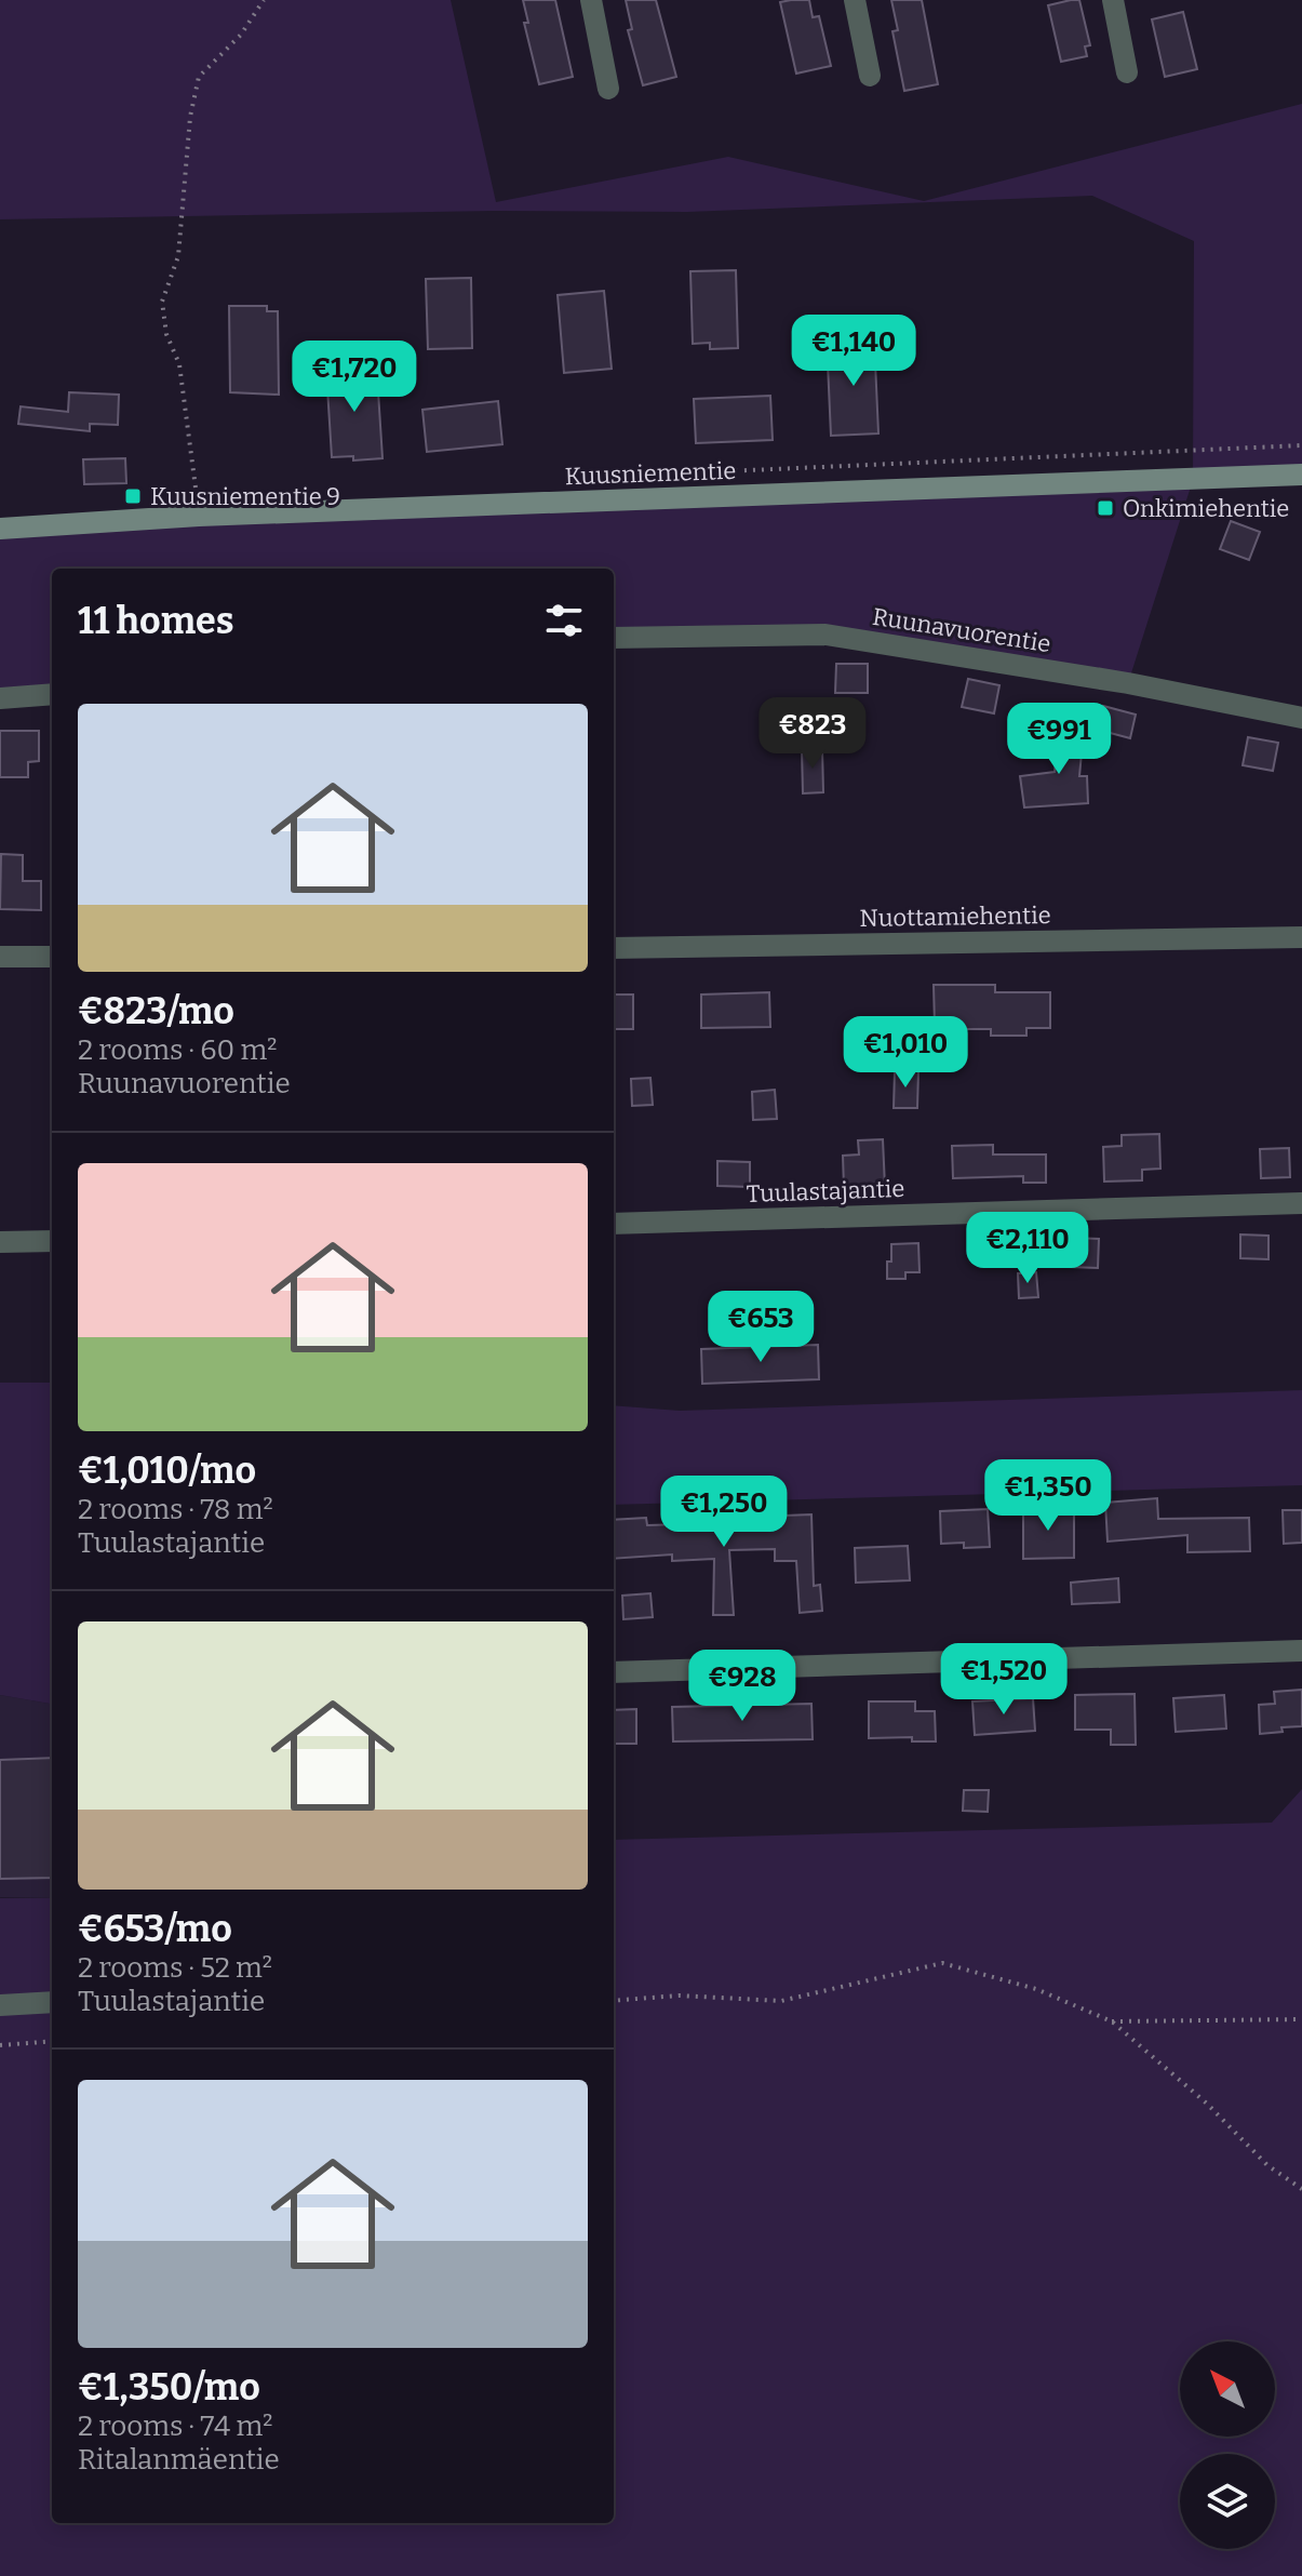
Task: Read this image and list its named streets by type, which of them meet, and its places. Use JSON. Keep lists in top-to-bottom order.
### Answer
{
  "streets": {
    "street": [
      "Kuusniementie",
      "Ruunavuorentie",
      "Nuottamiehentie",
      "Tuulastajantie"
    ]
  },
  "places": {
    "transit": ["Kuusniementie 9", "Onkimiehentie"]
  },
  "north": "top left",
  "page": {
    "price": [
      "€1,140",
      "€1,720",
      "€823",
      "€991",
      "€1,010",
      "€2,110",
      "€653",
      "€1,350",
      "€1,250",
      "€1,520",
      "€928"
    ],
    "heading": "11 homes",
    "list": [
      {
        "name": "€823/mo",
        "note": "2 rooms · 60 m² · Ruunavuorentie"
      },
      {
        "name": "€1,010/mo",
        "note": "2 rooms · 78 m² · Tuulastajantie"
      },
      {
        "name": "€653/mo",
        "note": "2 rooms · 52 m² · Tuulastajantie"
      },
      {
        "name": "€1,350/mo",
        "note": "2 rooms · 74 m² · Ritalanmäentie"
      }
    ]
  }
}
